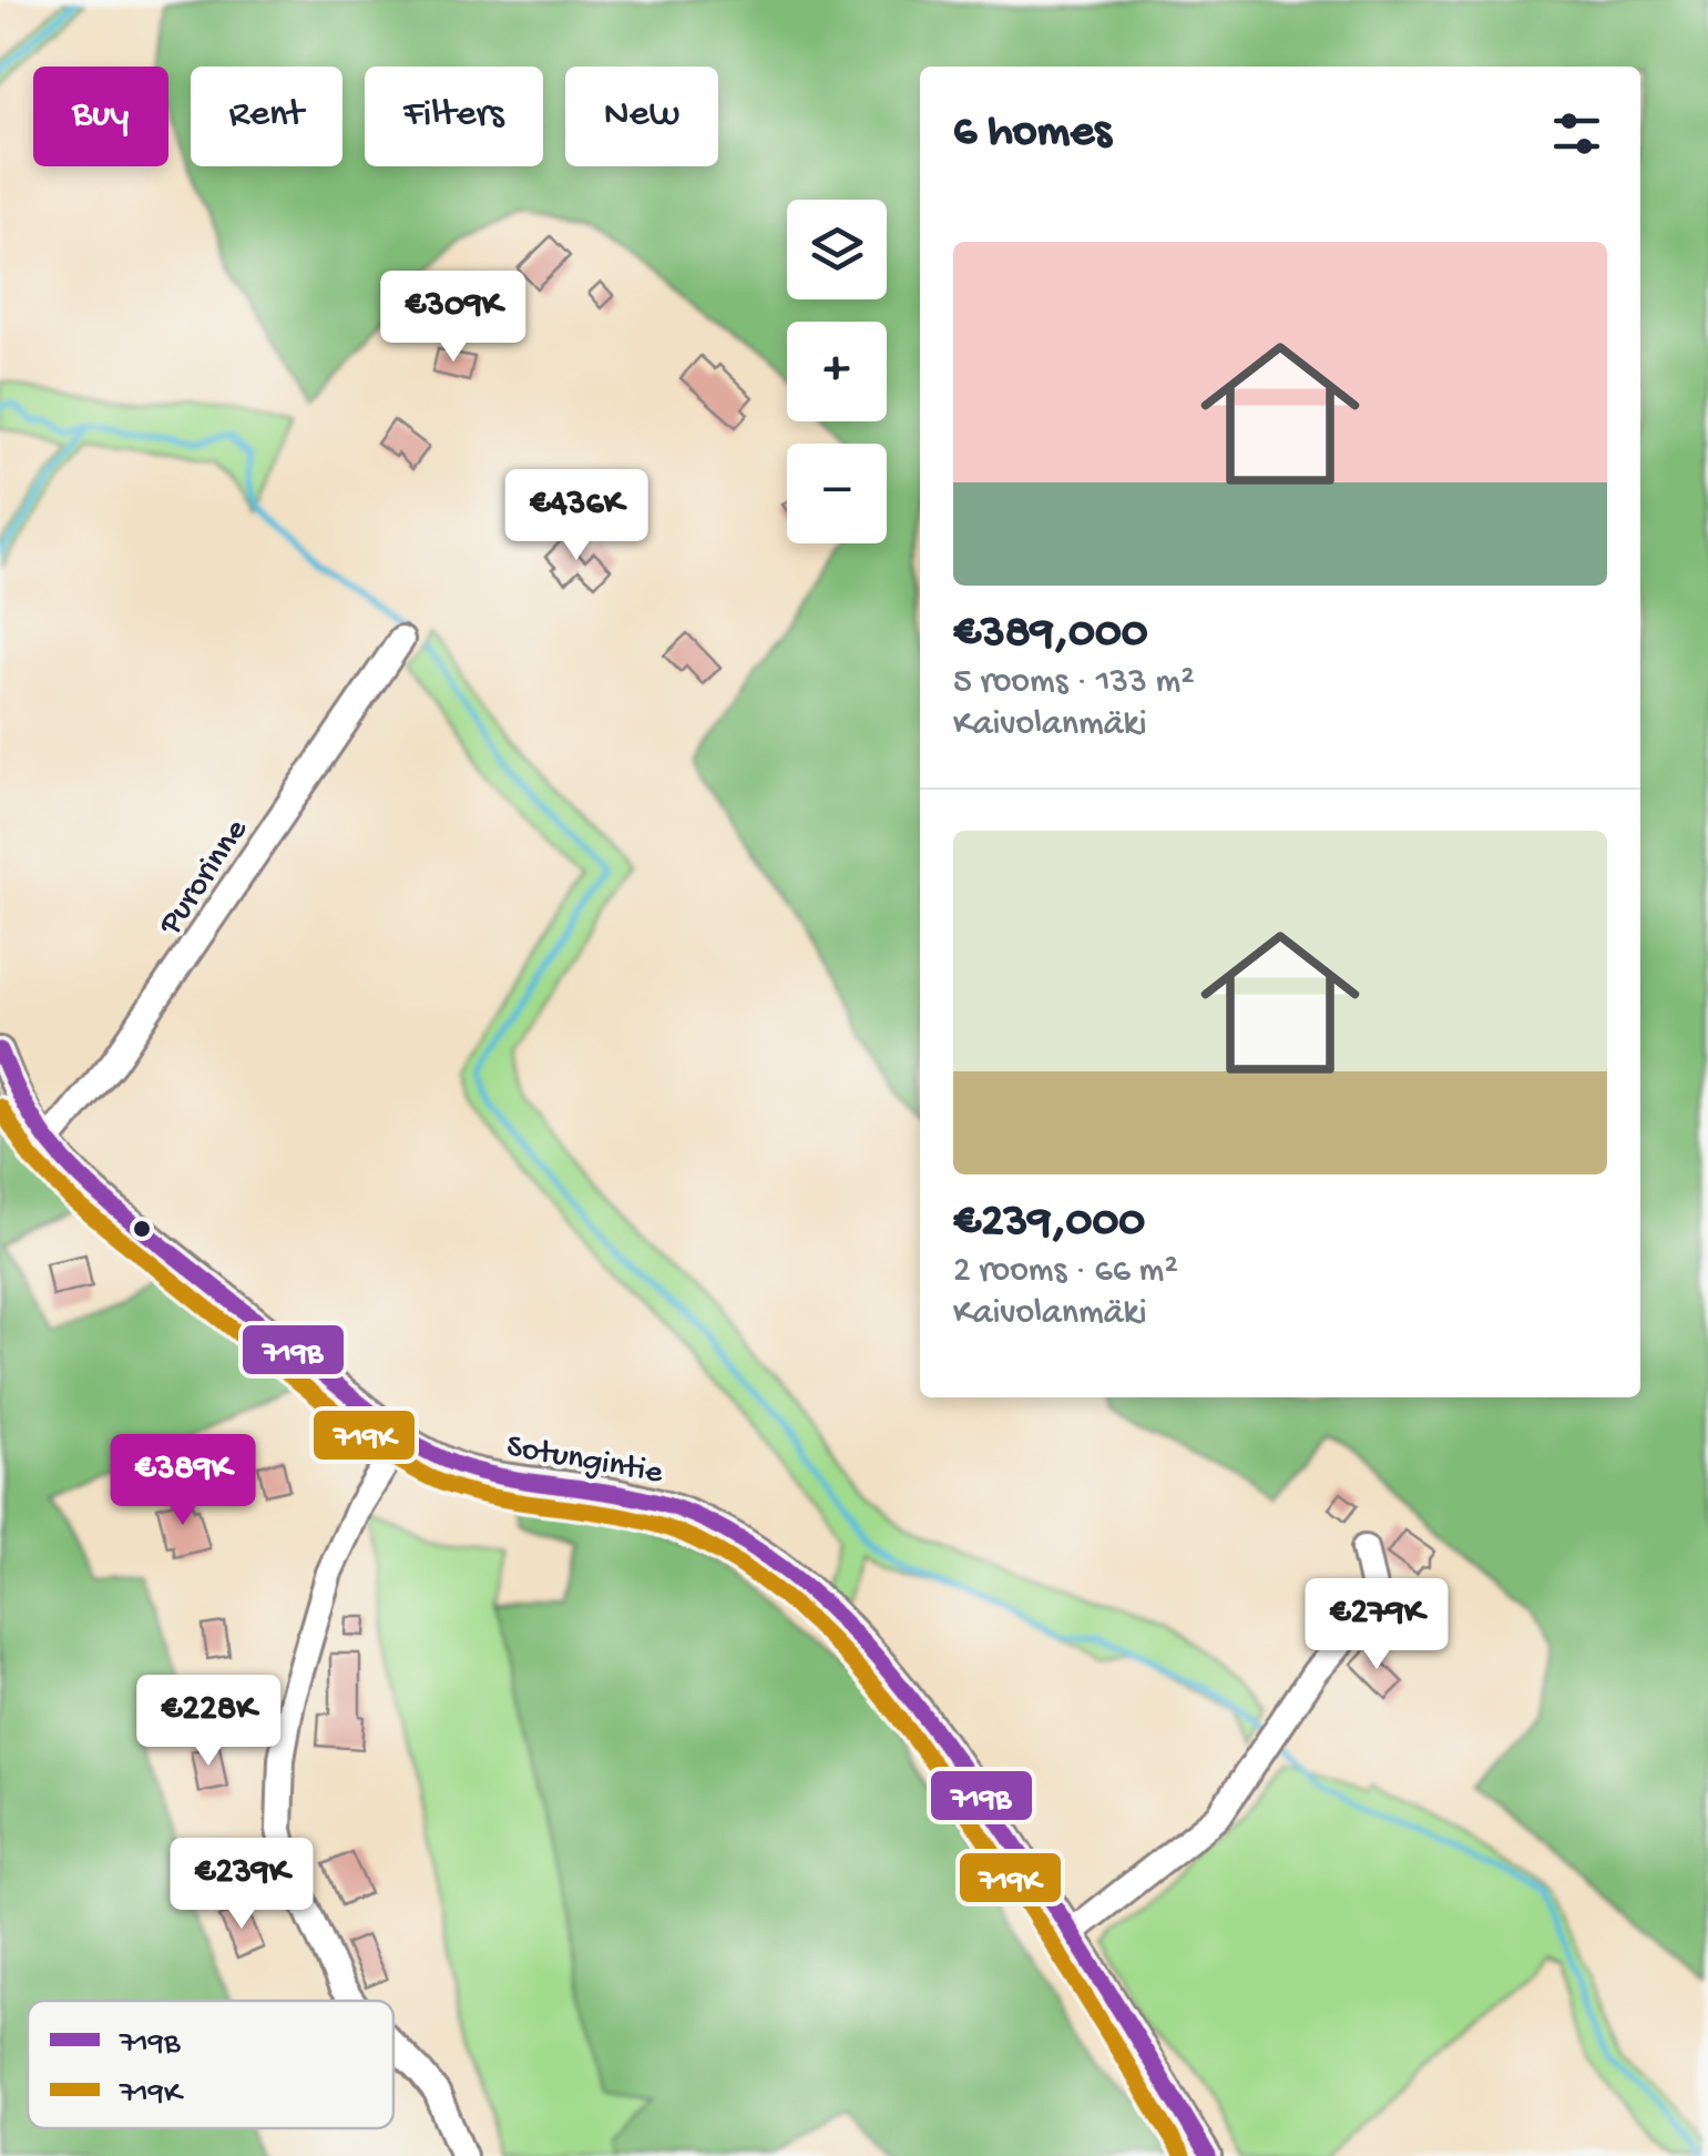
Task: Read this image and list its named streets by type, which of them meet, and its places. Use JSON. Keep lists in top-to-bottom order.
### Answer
{
  "streets": {
    "street": ["Purorinne", "Sotungintie"]
  },
  "crossings": [
    ["Purorinne", "Sotungintie"]
  ],
  "lines": ["transit line 719B", "transit line 719K"],
  "legend": ["719B", "719K"],
  "page": {
    "chip": [
      "Buy",
      "Rent",
      "Filters",
      "New"
    ],
    "heading": "6 homes",
    "map_buttons": ["+", "−"],
    "list": [
      {
        "name": "€389,000",
        "note": "5 rooms · 133 m² · Kaivolanmäki"
      },
      {
        "name": "€239,000",
        "note": "2 rooms · 66 m² · Kaivolanmäki"
      }
    ],
    "price": [
      "€309K",
      "€436K",
      "€389K",
      "€279K",
      "€228K",
      "€239K"
    ]
  }
}
